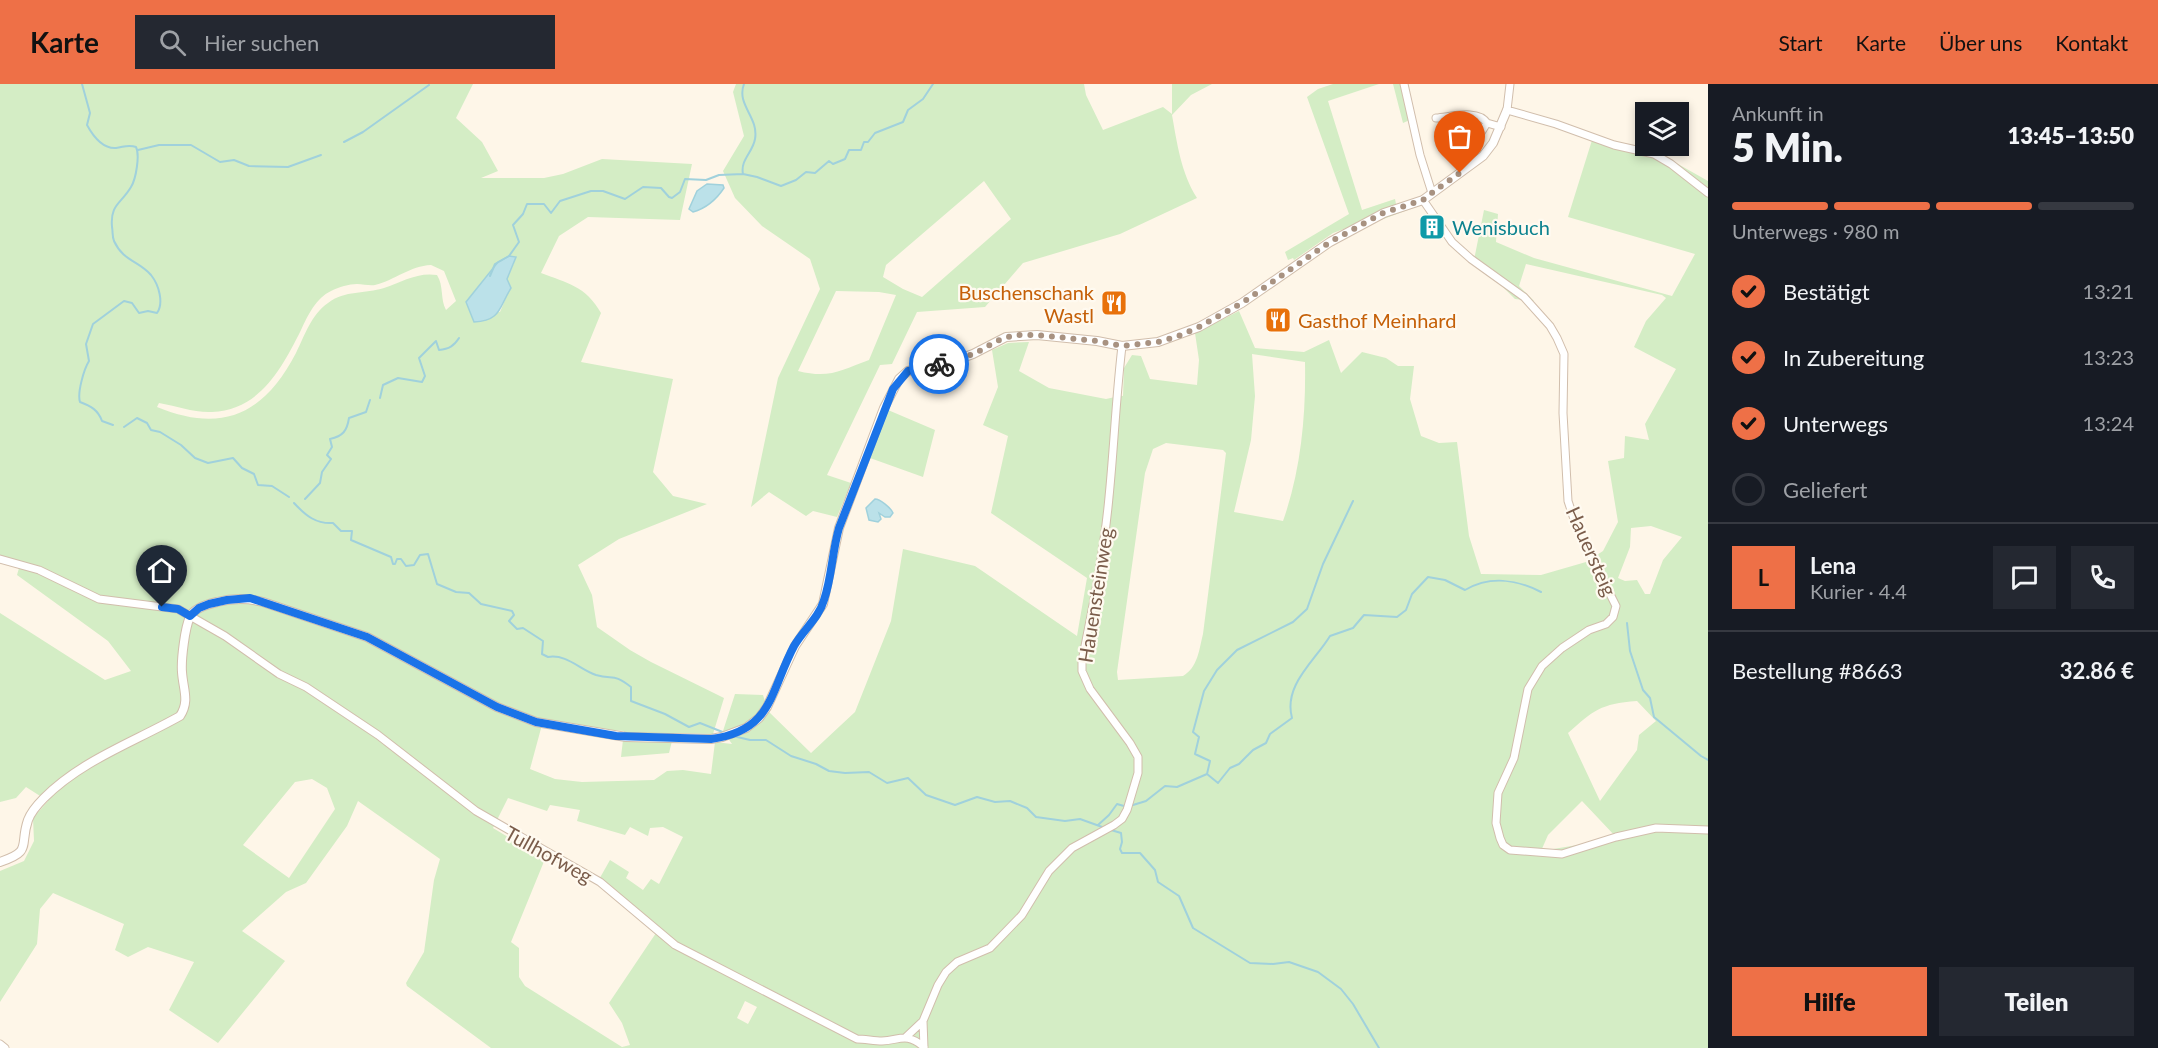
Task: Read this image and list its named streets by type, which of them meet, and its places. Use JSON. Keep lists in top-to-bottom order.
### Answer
{
  "streets": {
    "street": ["Hauersteig", "Hauensteinweg", "Tullhofweg"]
  },
  "crossings": [
    ["Hauensteinweg", "Tullhofweg"]
  ],
  "places": {
    "building": ["Wenisbuch"],
    "restaurant": ["Buschenschank Wastl", "Gasthof Meinhard"]
  },
  "page": {
    "header": "Karte",
    "search": "Hier suchen",
    "nav": [
      "Start",
      "Karte",
      "Über uns",
      "Kontakt"
    ],
    "heading": ["5 Min.", "Ankunft in", "13:45–13:50"],
    "panel": [
      "Lena",
      "Kurier · 4.4",
      "Bestellung #8663",
      "32.86 €"
    ],
    "bar": "Unterwegs · 980 m",
    "list": [
      ["Bestätigt", "13:21"],
      ["In Zubereitung", "13:23"],
      ["Unterwegs", "13:24"],
      "Geliefert"
    ],
    "round": "L",
    "buttons": ["Hilfe", "Teilen"]
  }
}
